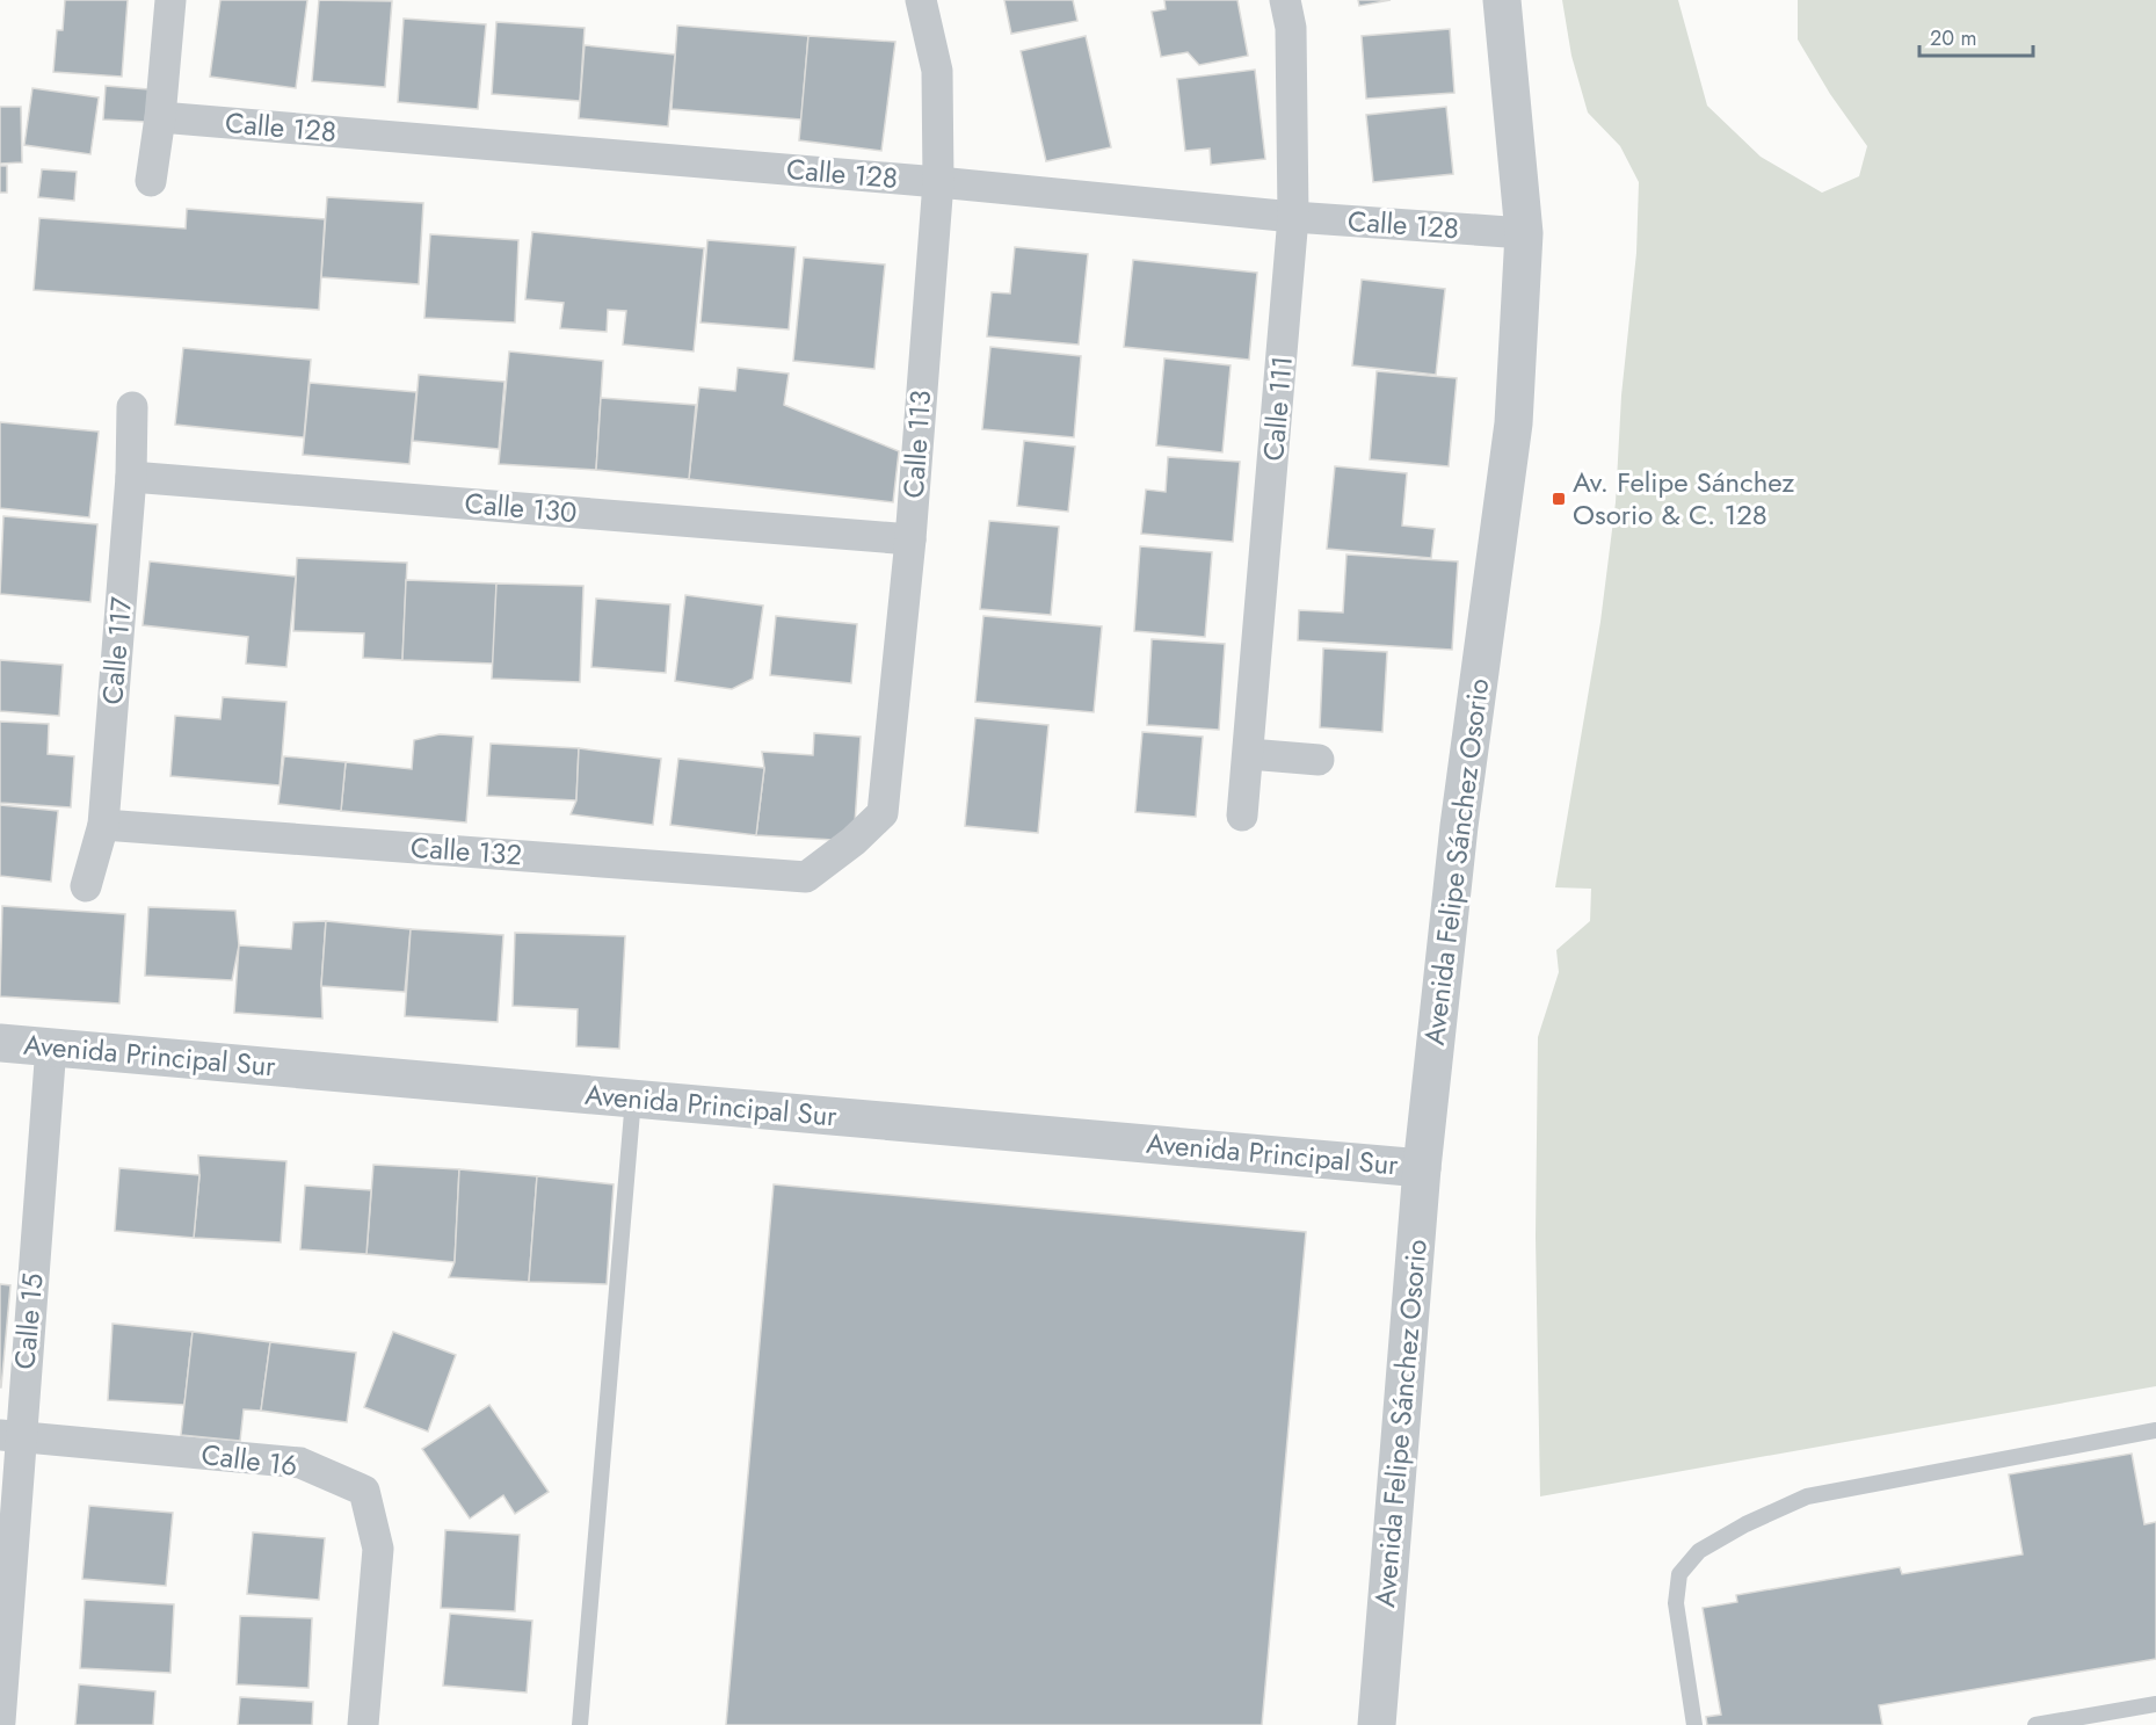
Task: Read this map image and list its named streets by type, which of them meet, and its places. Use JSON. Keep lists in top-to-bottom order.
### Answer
{
  "streets": {
    "street": [
      "Calle 128",
      "Calle 111",
      "Calle 113",
      "Calle 130",
      "Calle 117",
      "Calle 132",
      "Avenida Felipe Sánchez Osorio",
      "Avenida Principal Sur",
      "Calle 15",
      "Calle 16"
    ]
  },
  "crossings": [
    ["Calle 128", "Calle 111"],
    ["Calle 128", "Calle 113"],
    ["Calle 128", "Avenida Felipe Sánchez Osorio"],
    ["Calle 113", "Calle 130"],
    ["Calle 113", "Calle 132"],
    ["Calle 130", "Calle 117"],
    ["Calle 117", "Calle 132"],
    ["Avenida Felipe Sánchez Osorio", "Avenida Principal Sur"],
    ["Avenida Principal Sur", "Calle 15"],
    ["Calle 15", "Calle 16"]
  ],
  "places": {
    "transit": ["Av. Felipe Sánchez Osorio & C. 128"]
  },
  "scale_bar": "20 m"
}
